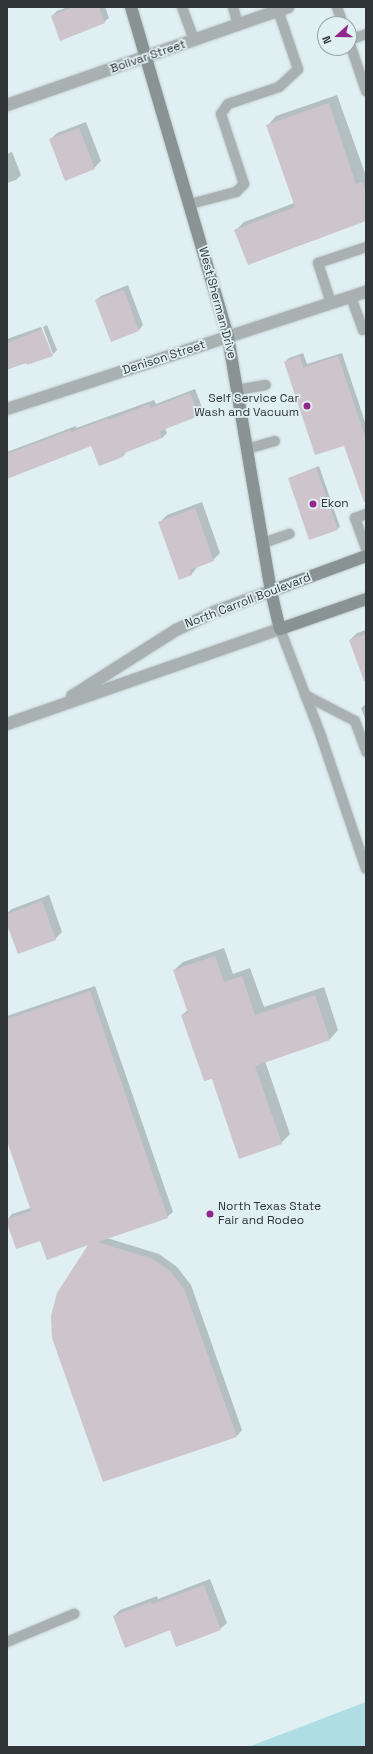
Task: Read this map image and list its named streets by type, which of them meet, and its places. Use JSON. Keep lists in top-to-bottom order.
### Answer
{
  "streets": {
    "street": [
      "Bolivar Street",
      "West Sherman Drive",
      "Denison Street",
      "North Carroll Boulevard"
    ]
  },
  "crossings": [
    ["Bolivar Street", "West Sherman Drive"],
    ["West Sherman Drive", "Denison Street"],
    ["West Sherman Drive", "North Carroll Boulevard"]
  ],
  "places": ["Self Service Car Wash and Vacuum", "Ekon", "North Texas State Fair and Rodeo"],
  "north": "left"
}
